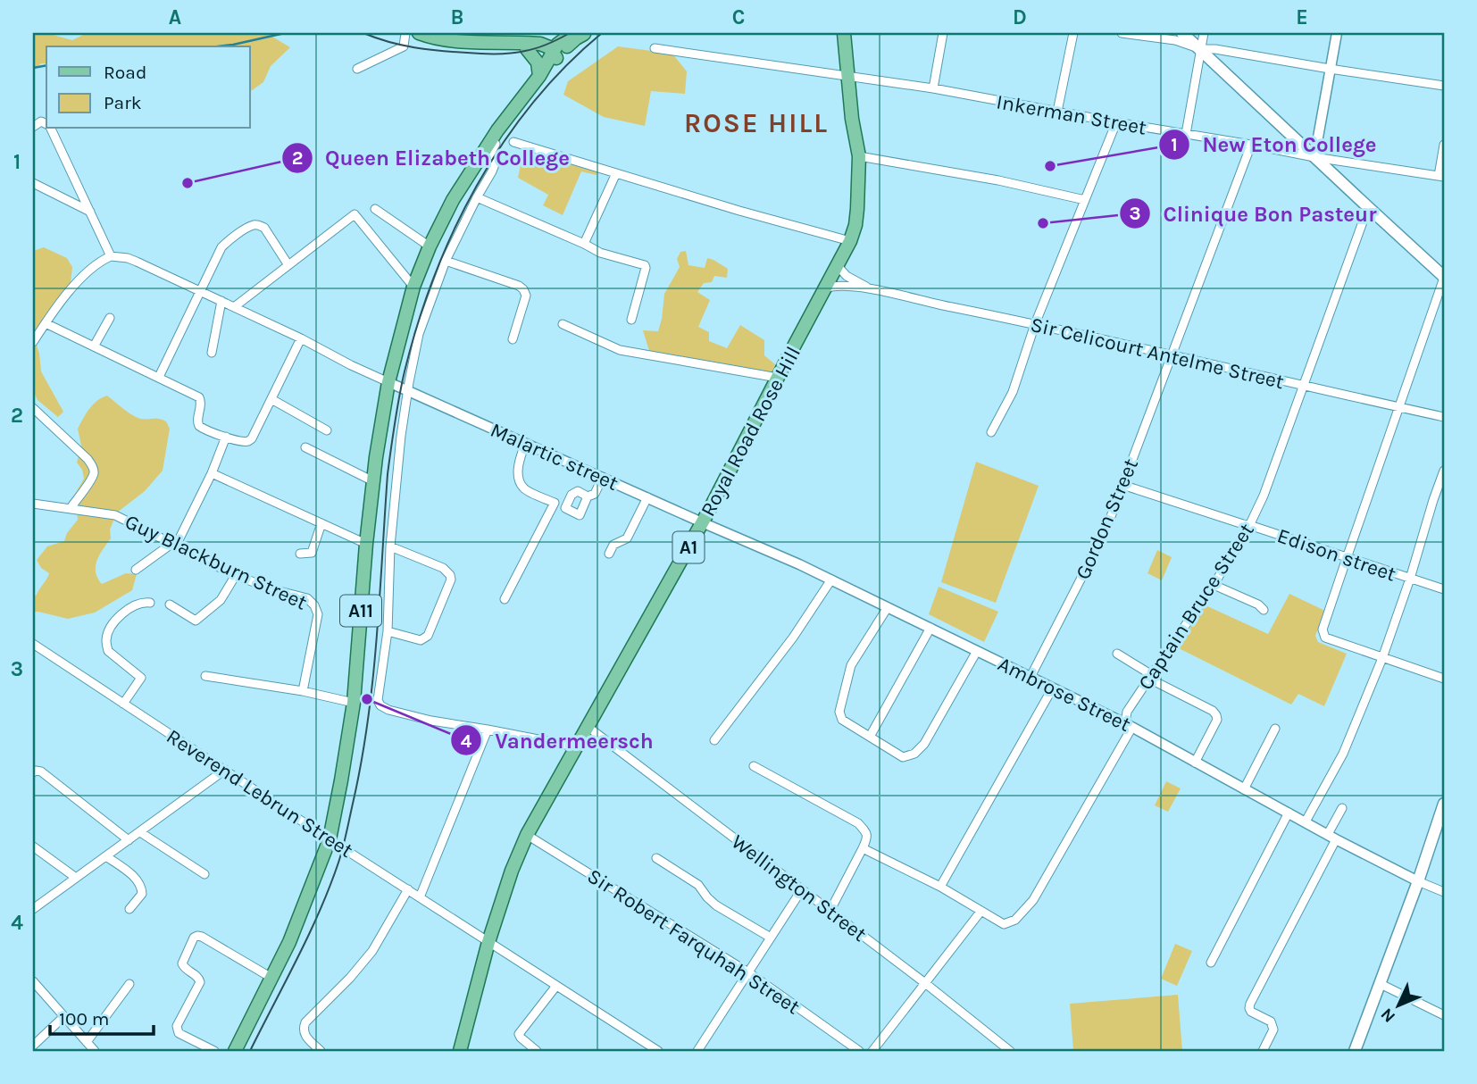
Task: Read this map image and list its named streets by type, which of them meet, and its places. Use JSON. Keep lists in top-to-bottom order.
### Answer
{
  "streets": {
    "main road": ["Royal Road Rose Hill", "A1", "A11"],
    "street": [
      "Inkerman Street",
      "Sir Celicourt Antelme Street",
      "Malartic street",
      "Gordon Street",
      "Edison street",
      "Guy Blackburn Street",
      "Captain Bruce Street",
      "Ambrose Street",
      "Reverend Lebrun Street",
      "Wellington Street",
      "Sir Robert Farquhah Street"
    ]
  },
  "crossings": [
    ["Inkerman Street", "Royal Road Rose Hill"],
    ["Inkerman Street", "Gordon Street"],
    ["Sir Celicourt Antelme Street", "Royal Road Rose Hill"],
    ["Sir Celicourt Antelme Street", "Gordon Street"],
    ["Sir Celicourt Antelme Street", "Captain Bruce Street"],
    ["Royal Road Rose Hill", "Malartic street"],
    ["Royal Road Rose Hill", "Ambrose Street"],
    ["Royal Road Rose Hill", "Reverend Lebrun Street"],
    ["Royal Road Rose Hill", "Wellington Street"],
    ["Royal Road Rose Hill", "Sir Robert Farquhah Street"],
    ["Malartic street", "A11"],
    ["Malartic street", "Ambrose Street"],
    ["Gordon Street", "Edison street"],
    ["Gordon Street", "Ambrose Street"],
    ["Edison street", "Captain Bruce Street"],
    ["Captain Bruce Street", "Ambrose Street"],
    ["A11", "Reverend Lebrun Street"]
  ],
  "districts": ["ROSE HILL"],
  "places": [
    "New Eton College",
    "Queen Elizabeth College",
    "Clinique Bon Pasteur",
    "Vandermeersch"
  ],
  "legend": ["Road", "Park"],
  "scale_bar": "100 m",
  "north": "bottom left",
  "grid": {
    "columns": [
      "A",
      "B",
      "C",
      "D",
      "E"
    ],
    "rows": [
      "1",
      "2",
      "3",
      "4"
    ]
  }
}
